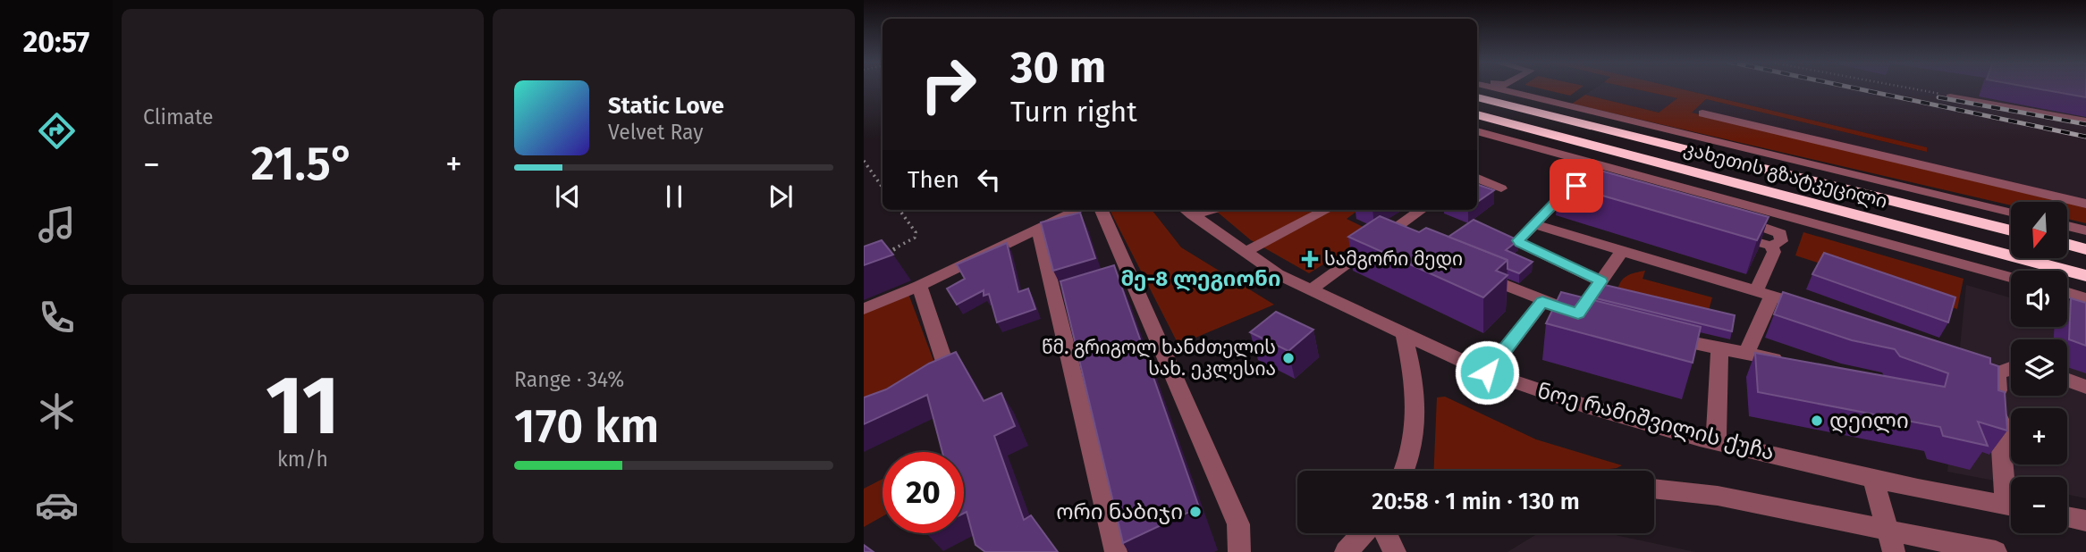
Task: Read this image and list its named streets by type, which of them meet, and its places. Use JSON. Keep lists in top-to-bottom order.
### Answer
{
  "streets": {
    "highway": ["კახეთის გზატკეცილი"],
    "street": ["ნოე რამიშვილის ქუჩა"]
  },
  "districts": ["მე-8 ლეგიონი"],
  "places": {
    "health": ["სამგორი მედი"],
    "other": ["წმ. გრიგოლ ხანძთელის სახ. ეკლესია", "დეილი", "ორი ნაბიჯი"]
  },
  "north": "bottom",
  "page": {
    "tabs": "20:57",
    "tile": [
      "Climate",
      ["11", "km/h"],
      ["Range · 34%", "170 km"]
    ],
    "turn": ["30 m", "Turn right"],
    "song": ["Static Love", "Velvet Ray"],
    "heat": ["−", "21.5°", "+"],
    "then": "Then",
    "map_buttons": ["+", "−"],
    "limit": "20",
    "trip": "20:58 · 1 min · 130 m"
  }
}
